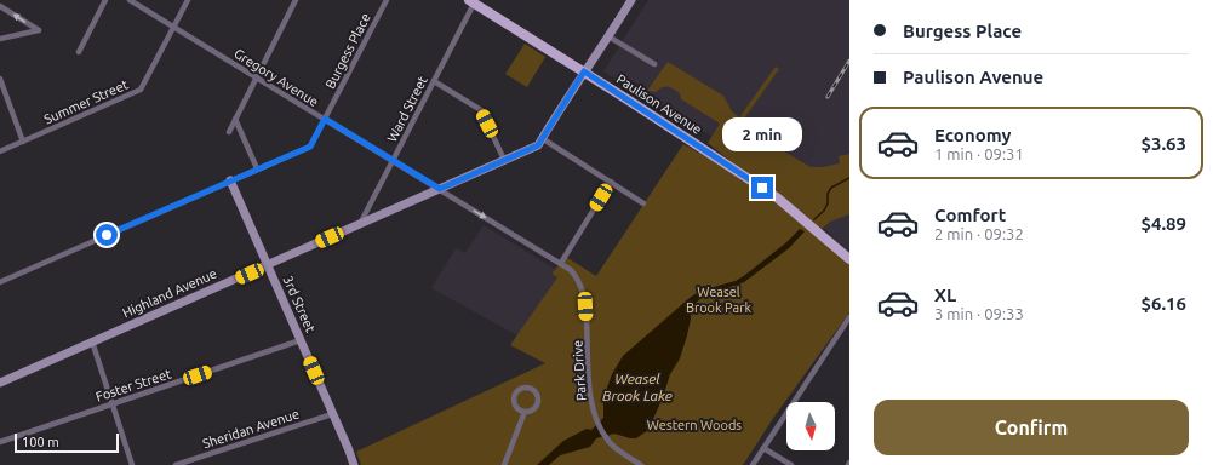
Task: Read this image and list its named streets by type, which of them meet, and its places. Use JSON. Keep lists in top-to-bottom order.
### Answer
{
  "streets": {
    "main road": ["Paulison Avenue"],
    "street": [
      "Burgess Place",
      "Gregory Avenue",
      "Summer Street",
      "Ward Street",
      "Highland Avenue",
      "3rd Street",
      "Park Drive",
      "Foster Street",
      "Sheridan Avenue"
    ]
  },
  "crossings": [
    ["Burgess Place", "Gregory Avenue"],
    ["Burgess Place", "3rd Street"],
    ["Gregory Avenue", "Summer Street"],
    ["Gregory Avenue", "Ward Street"],
    ["Gregory Avenue", "Highland Avenue"],
    ["Gregory Avenue", "Park Drive"],
    ["Paulison Avenue", "Ward Street"],
    ["Paulison Avenue", "Highland Avenue"],
    ["Ward Street", "Highland Avenue"],
    ["Highland Avenue", "3rd Street"],
    ["3rd Street", "Foster Street"],
    ["3rd Street", "Sheridan Avenue"]
  ],
  "water": ["Weasel Brook Lake"],
  "parks": ["Weasel Brook Park", "Western Woods"],
  "scale_bar": "100 m",
  "north": "bottom",
  "page": {
    "banner": ["Burgess Place", "Paulison Avenue"],
    "list": [
      {
        "name": "Economy",
        "note": "1 min · 09:31",
        "value": "$3.63"
      },
      {
        "name": "Comfort",
        "note": "2 min · 09:32",
        "value": "$4.89"
      },
      {
        "name": "XL",
        "note": "3 min · 09:33",
        "value": "$6.16"
      }
    ],
    "bubble": "2 min",
    "buttons": "Confirm",
    "scale": "100 m"
  }
}
